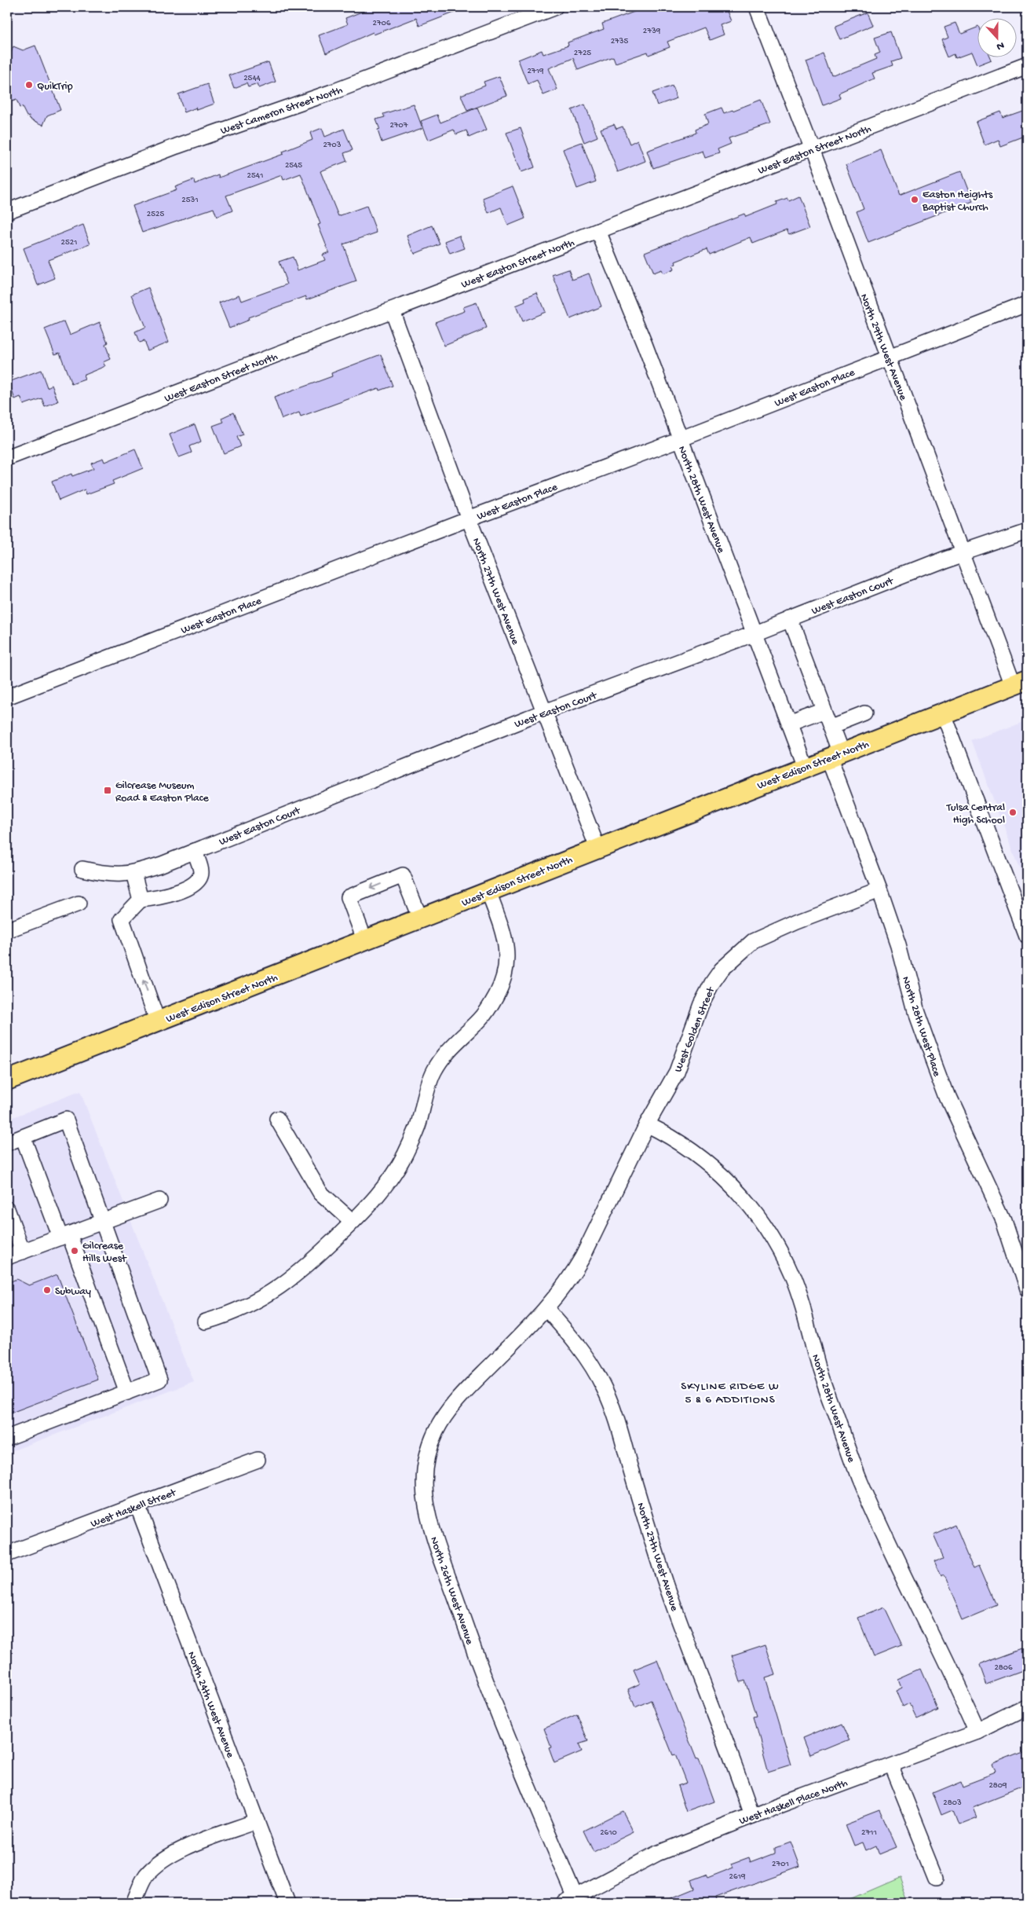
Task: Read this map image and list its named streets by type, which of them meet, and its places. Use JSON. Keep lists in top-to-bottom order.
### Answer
{
  "streets": {
    "main road": ["West Edison Street North"],
    "street": [
      "West Cameron Street North",
      "West Easton Street North",
      "North 29th West Avenue",
      "West Easton Place",
      "North 28th West Avenue",
      "North 27th West Avenue",
      "West Easton Court",
      "North 28th West Place",
      "West Golden Street",
      "West Haskell Street",
      "North 26th West Avenue",
      "North 24th West Avenue",
      "West Haskell Place North"
    ]
  },
  "crossings": [
    ["West Easton Street North", "North 29th West Avenue"],
    ["West Easton Street North", "North 28th West Avenue"],
    ["West Easton Street North", "North 27th West Avenue"],
    ["North 29th West Avenue", "West Easton Place"],
    ["North 29th West Avenue", "West Easton Court"],
    ["North 29th West Avenue", "West Edison Street North"],
    ["West Easton Place", "North 28th West Avenue"],
    ["West Easton Place", "North 27th West Avenue"],
    ["North 28th West Avenue", "West Easton Court"],
    ["North 28th West Avenue", "West Edison Street North"],
    ["North 28th West Avenue", "West Golden Street"],
    ["North 28th West Avenue", "West Haskell Place North"],
    ["North 27th West Avenue", "West Easton Court"],
    ["North 27th West Avenue", "West Edison Street North"],
    ["North 27th West Avenue", "West Golden Street"],
    ["North 27th West Avenue", "North 26th West Avenue"],
    ["North 27th West Avenue", "West Haskell Place North"],
    ["West Easton Court", "North 28th West Place"],
    ["West Edison Street North", "North 28th West Place"],
    ["North 28th West Place", "West Golden Street"],
    ["West Golden Street", "North 26th West Avenue"],
    ["West Haskell Street", "North 24th West Avenue"],
    ["North 26th West Avenue", "West Haskell Place North"]
  ],
  "districts": ["SKYLINE RIDGE W 5 & 6 ADDITIONS"],
  "places": {
    "other": [
      "QuikTrip",
      "Easton Heights Baptist Church",
      "Tulsa Central High School",
      "Gilcrease Hills West",
      "Subway"
    ],
    "transit": ["Gilcrease Museum Road & Easton Place"]
  },
  "house_numbers": [
    "2706",
    "2739",
    "2735",
    "2725",
    "2719",
    "2544",
    "2707",
    "2703",
    "2545",
    "2541",
    "2531",
    "2525",
    "2521",
    "2806",
    "2809",
    "2803",
    "2610",
    "2711",
    "2701",
    "2619"
  ],
  "north": "bottom"
}
